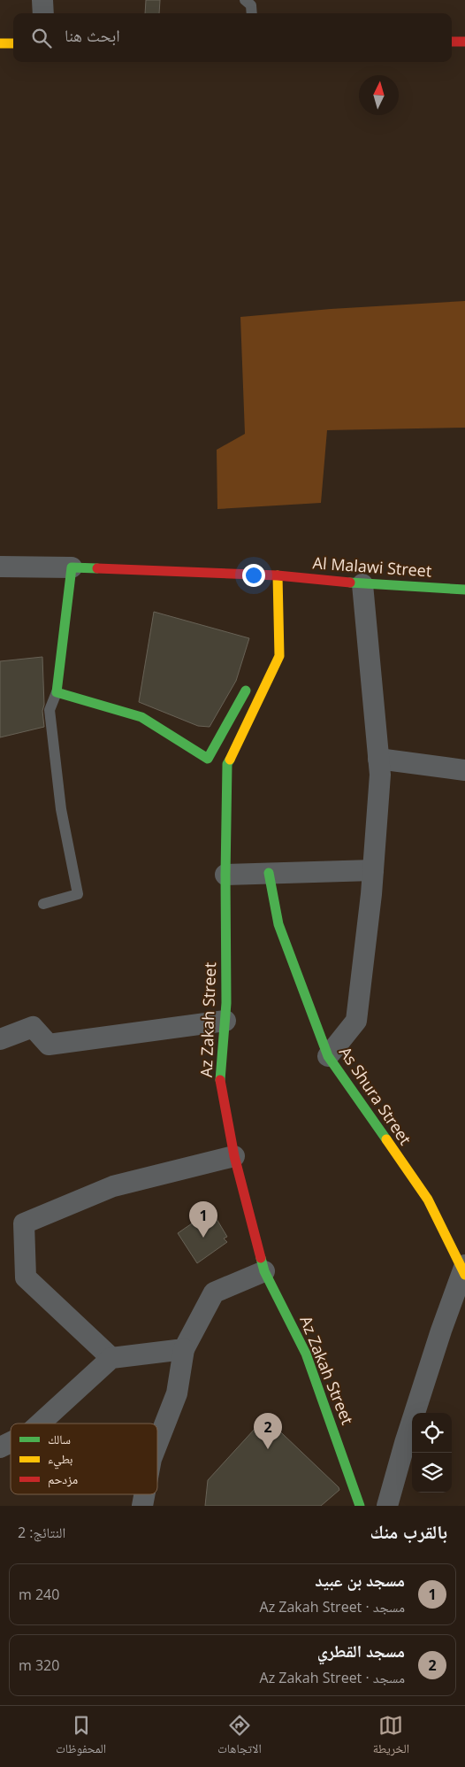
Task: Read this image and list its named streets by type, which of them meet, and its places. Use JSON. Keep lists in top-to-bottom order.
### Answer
{
  "streets": {
    "street": ["Al Malawi Street", "Az Zakah Street", "As Shura Street"]
  },
  "crossings": [
    ["Al Malawi Street", "Az Zakah Street"]
  ],
  "legend": ["سالك", "بطيء", "مزدحم"],
  "north": "top",
  "page": {
    "search": "ابحث هنا",
    "pins": ["1", "2"],
    "heading": ["بالقرب منك", "النتائج: 2"],
    "list": [
      {
        "mark": "1",
        "name": "مسجد بن عبيد",
        "note": "مسجد · Az Zakah Street",
        "value": "240 m"
      },
      {
        "mark": "2",
        "name": "مسجد القطري",
        "note": "مسجد · Az Zakah Street",
        "value": "320 m"
      }
    ],
    "nav": ["الخريطة", "الاتجاهات", "المحفوظات"]
  }
}
